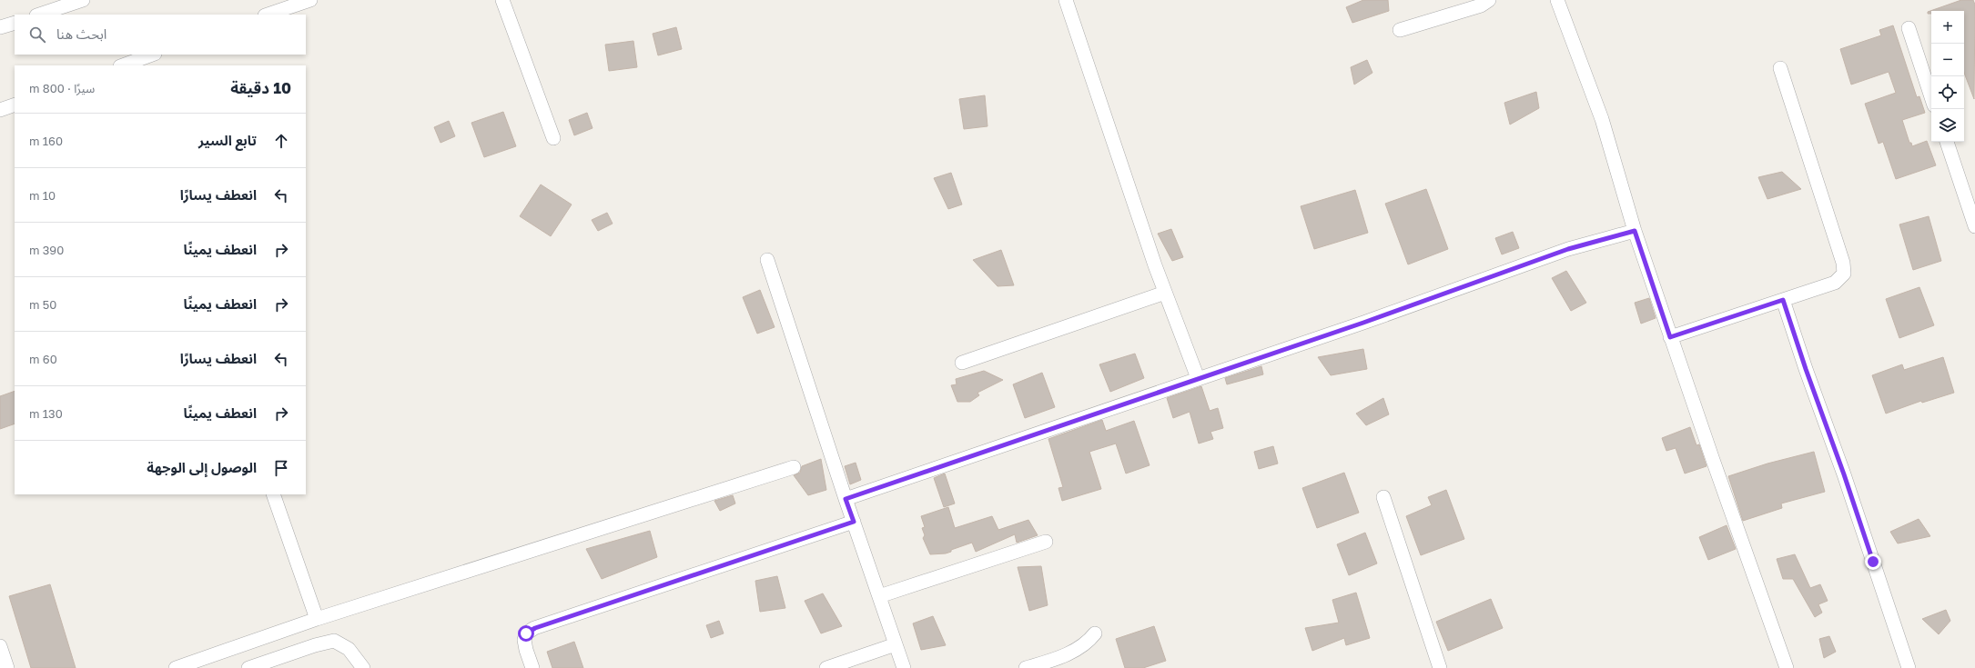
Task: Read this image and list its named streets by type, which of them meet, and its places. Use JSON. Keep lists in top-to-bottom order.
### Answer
{
  "page": {
    "map_buttons": ["+", "−"],
    "search": "ابحث هنا",
    "heading": ["10 دقيقة", "سيرًا · 800 m"],
    "list": [
      ["تابع السير", "160 m"],
      ["انعطف يسارًا", "10 m"],
      ["انعطف يمينًا", "390 m"],
      ["انعطف يمينًا", "50 m"],
      ["انعطف يسارًا", "60 m"],
      ["انعطف يمينًا", "130 m"],
      "الوصول إلى الوجهة"
    ]
  }
}
